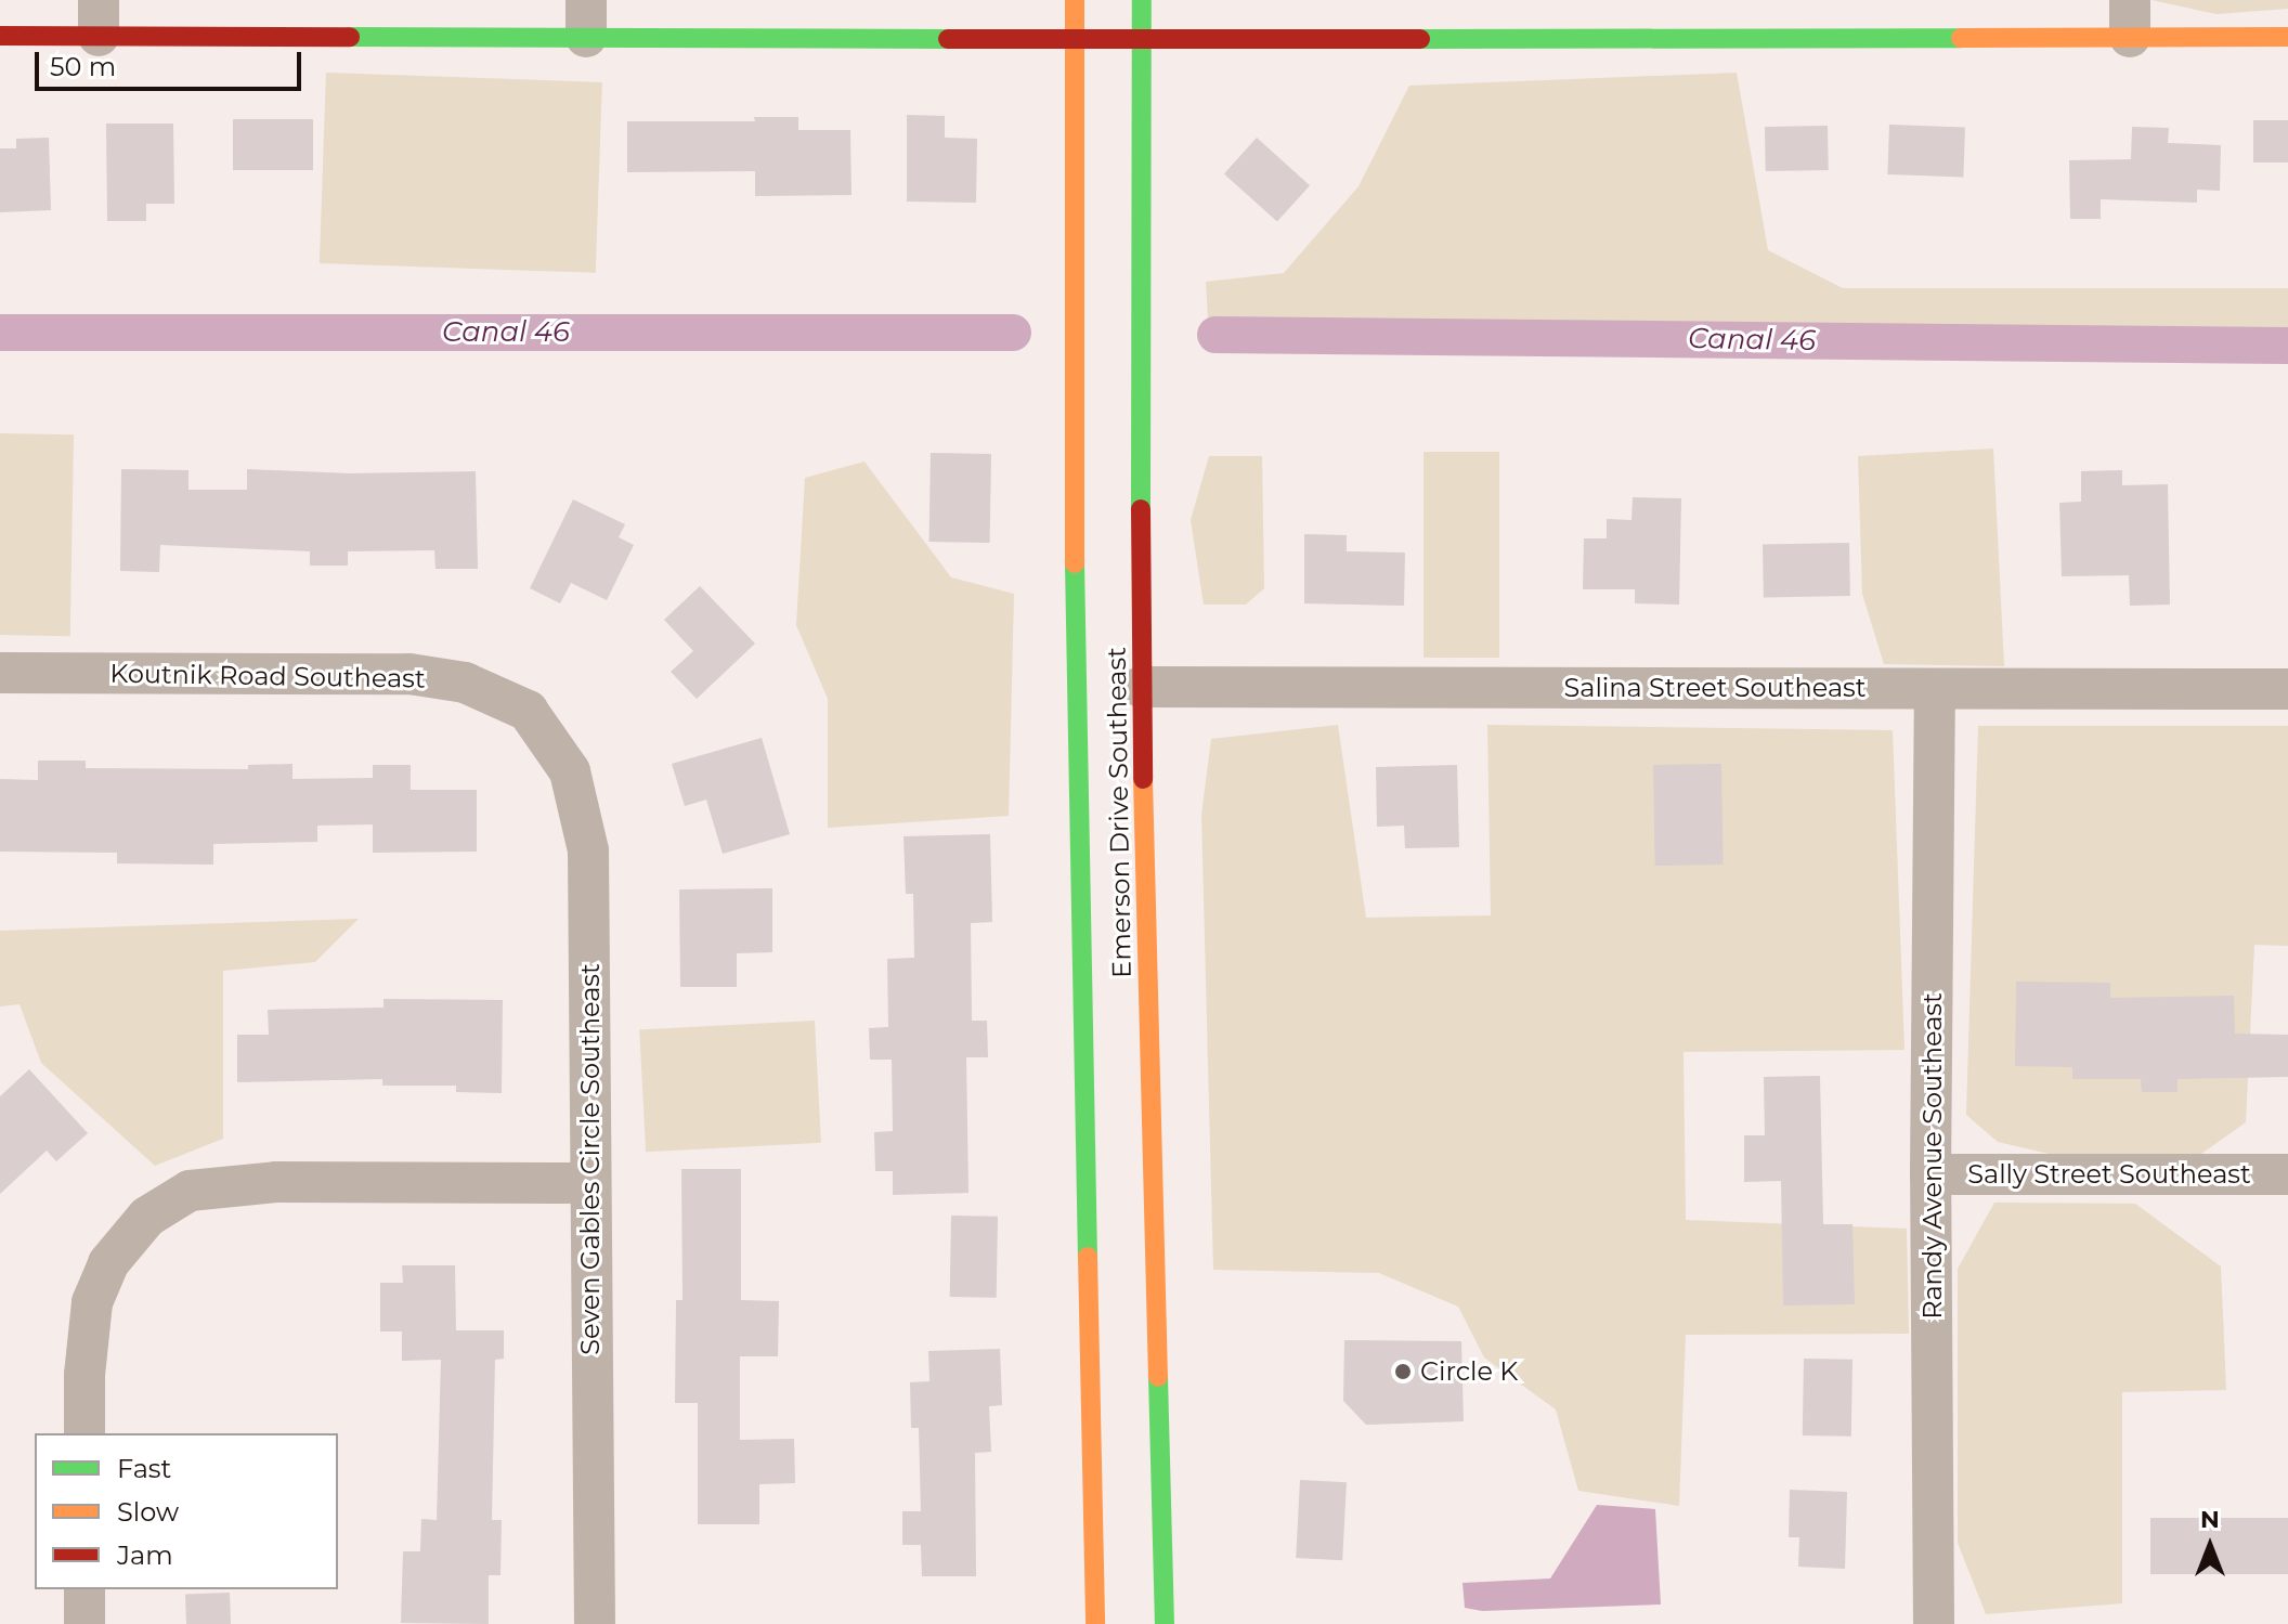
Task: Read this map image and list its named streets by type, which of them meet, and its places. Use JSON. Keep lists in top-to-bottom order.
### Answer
{
  "streets": {
    "street": [
      "Koutnik Road Southeast",
      "Salina Street Southeast",
      "Emerson Drive Southeast",
      "Randy Avenue Southeast",
      "Seven Gables Circle Southeast",
      "Sally Street Southeast"
    ]
  },
  "crossings": [
    ["Koutnik Road Southeast", "Seven Gables Circle Southeast"],
    ["Salina Street Southeast", "Emerson Drive Southeast"],
    ["Salina Street Southeast", "Randy Avenue Southeast"],
    ["Randy Avenue Southeast", "Sally Street Southeast"]
  ],
  "water": ["Canal 46"],
  "places": ["Circle K"],
  "legend": ["Fast", "Slow", "Jam"],
  "scale_bar": "50 m",
  "north": "top"
}
